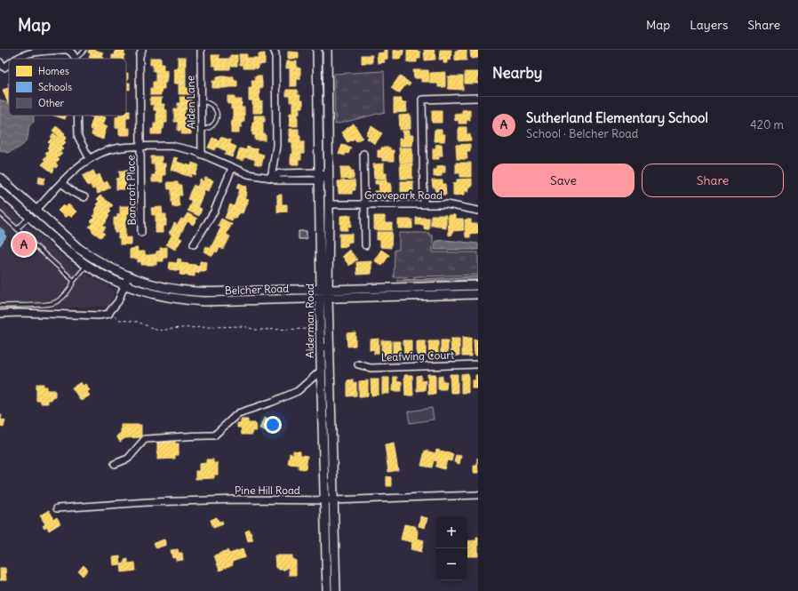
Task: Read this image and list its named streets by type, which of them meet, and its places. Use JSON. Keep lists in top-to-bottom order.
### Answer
{
  "streets": {
    "main road": ["Belcher Road", "Alderman Road"],
    "street": [
      "Alden Lane",
      "Bancroft Place",
      "Grovepark Road",
      "Leafwing Court",
      "Pine Hill Road"
    ]
  },
  "crossings": [
    ["Grovepark Road", "Alderman Road"],
    ["Belcher Road", "Alderman Road"],
    ["Alderman Road", "Pine Hill Road"]
  ],
  "legend": ["Homes", "Schools", "Other"],
  "page": {
    "header": "Map",
    "nav": ["Map", "Layers", "Share"],
    "heading": "Nearby",
    "list": [
      {
        "mark": "A",
        "name": "Sutherland Elementary School",
        "note": "School · Belcher Road",
        "value": "420 m"
      }
    ],
    "buttons": ["Save", "Share"],
    "pins": "A",
    "map_buttons": ["+", "−"]
  }
}
